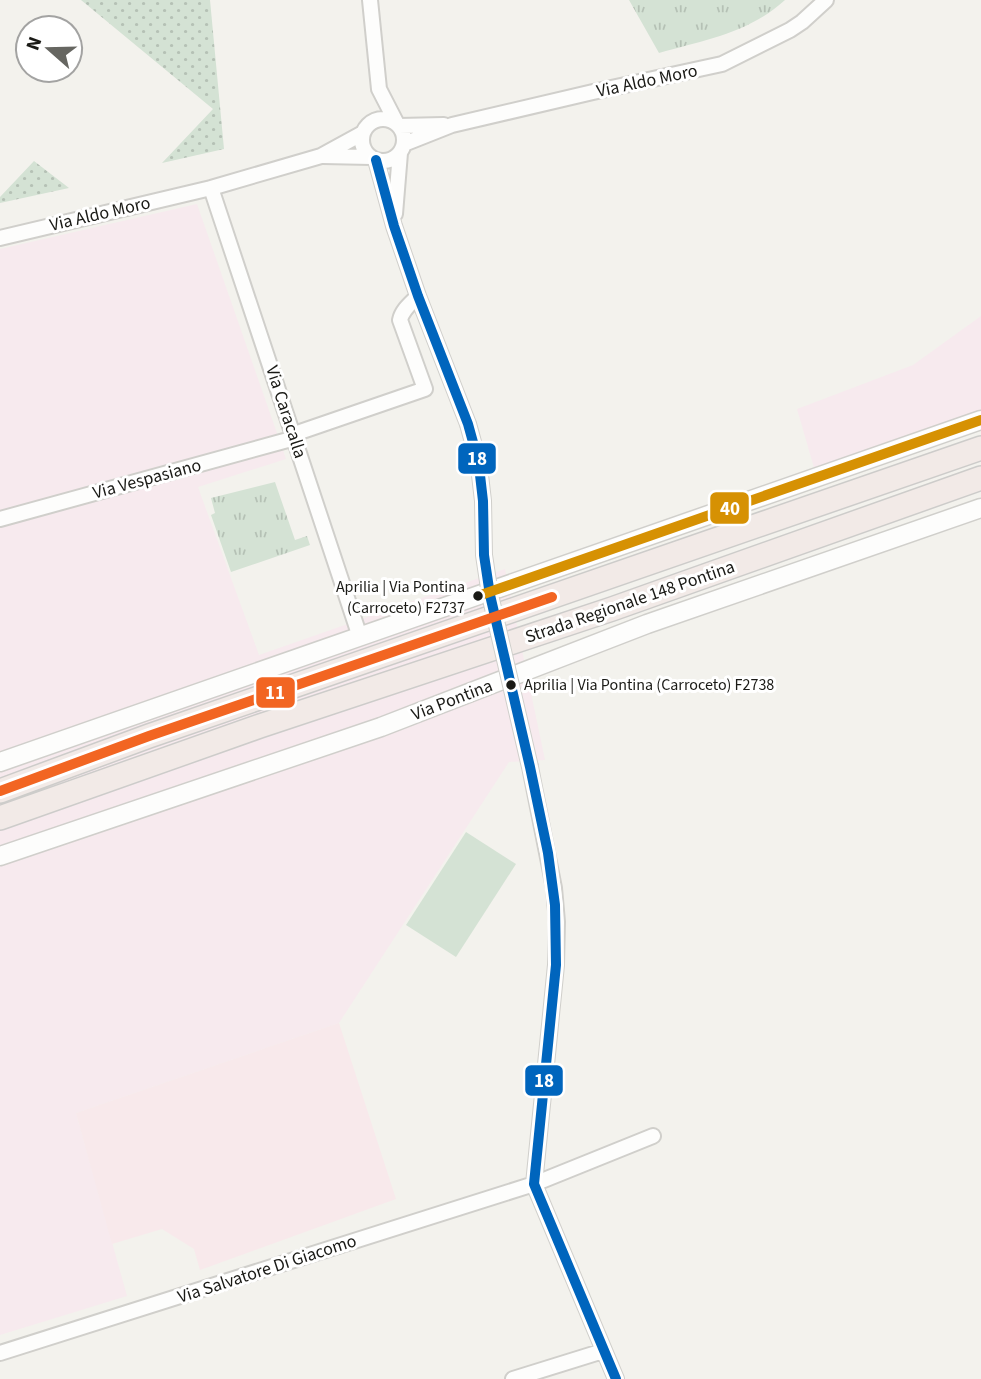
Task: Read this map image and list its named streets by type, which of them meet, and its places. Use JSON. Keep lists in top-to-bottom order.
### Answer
{
  "streets": {
    "highway": ["Strada Regionale 148 Pontina"],
    "street": [
      "Via Aldo Moro",
      "Via Caracalla",
      "Via Vespasiano",
      "Via Pontina",
      "Via Salvatore Di Giacomo"
    ]
  },
  "crossings": [
    ["Via Aldo Moro", "Via Caracalla"],
    ["Via Caracalla", "Via Vespasiano"]
  ],
  "places": ["Aprilia | Via Pontina (Carroceto) F2737", "Aprilia | Via Pontina (Carroceto) F2738"],
  "lines": ["transit line 18", "transit line 40", "transit line 11"],
  "north": "left"
}
